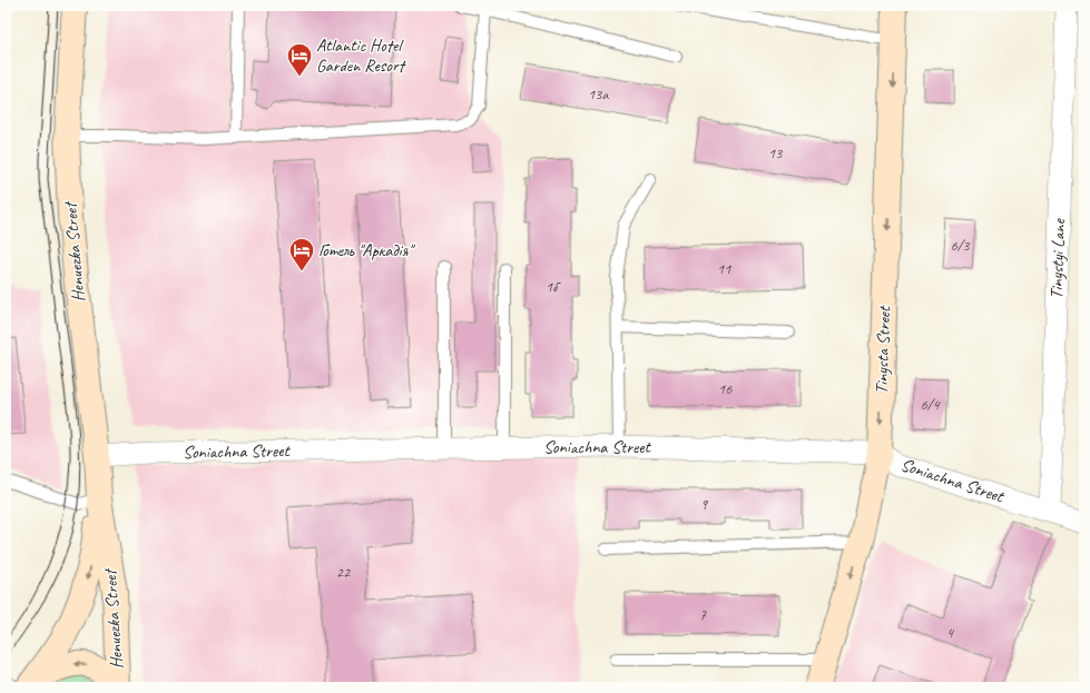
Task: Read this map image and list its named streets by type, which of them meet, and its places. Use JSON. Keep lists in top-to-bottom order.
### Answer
{
  "streets": {
    "main road": ["Henuezka Street", "Tinysta Street"],
    "street": ["Tinystyi Lane", "Soniachna Street"]
  },
  "crossings": [
    ["Henuezka Street", "Soniachna Street"],
    ["Tinystyi Lane", "Soniachna Street"],
    ["Tinysta Street", "Soniachna Street"]
  ],
  "one_way": ["Tinysta Street"],
  "places": {
    "hotel": ["Atlantic Hotel Garden Resort", "Готель \"Аркадія\""]
  },
  "house_numbers": [
    "13а",
    "13",
    "6/3",
    "11",
    "1б",
    "16",
    "6/4",
    "9",
    "22",
    "7",
    "4"
  ]
}
